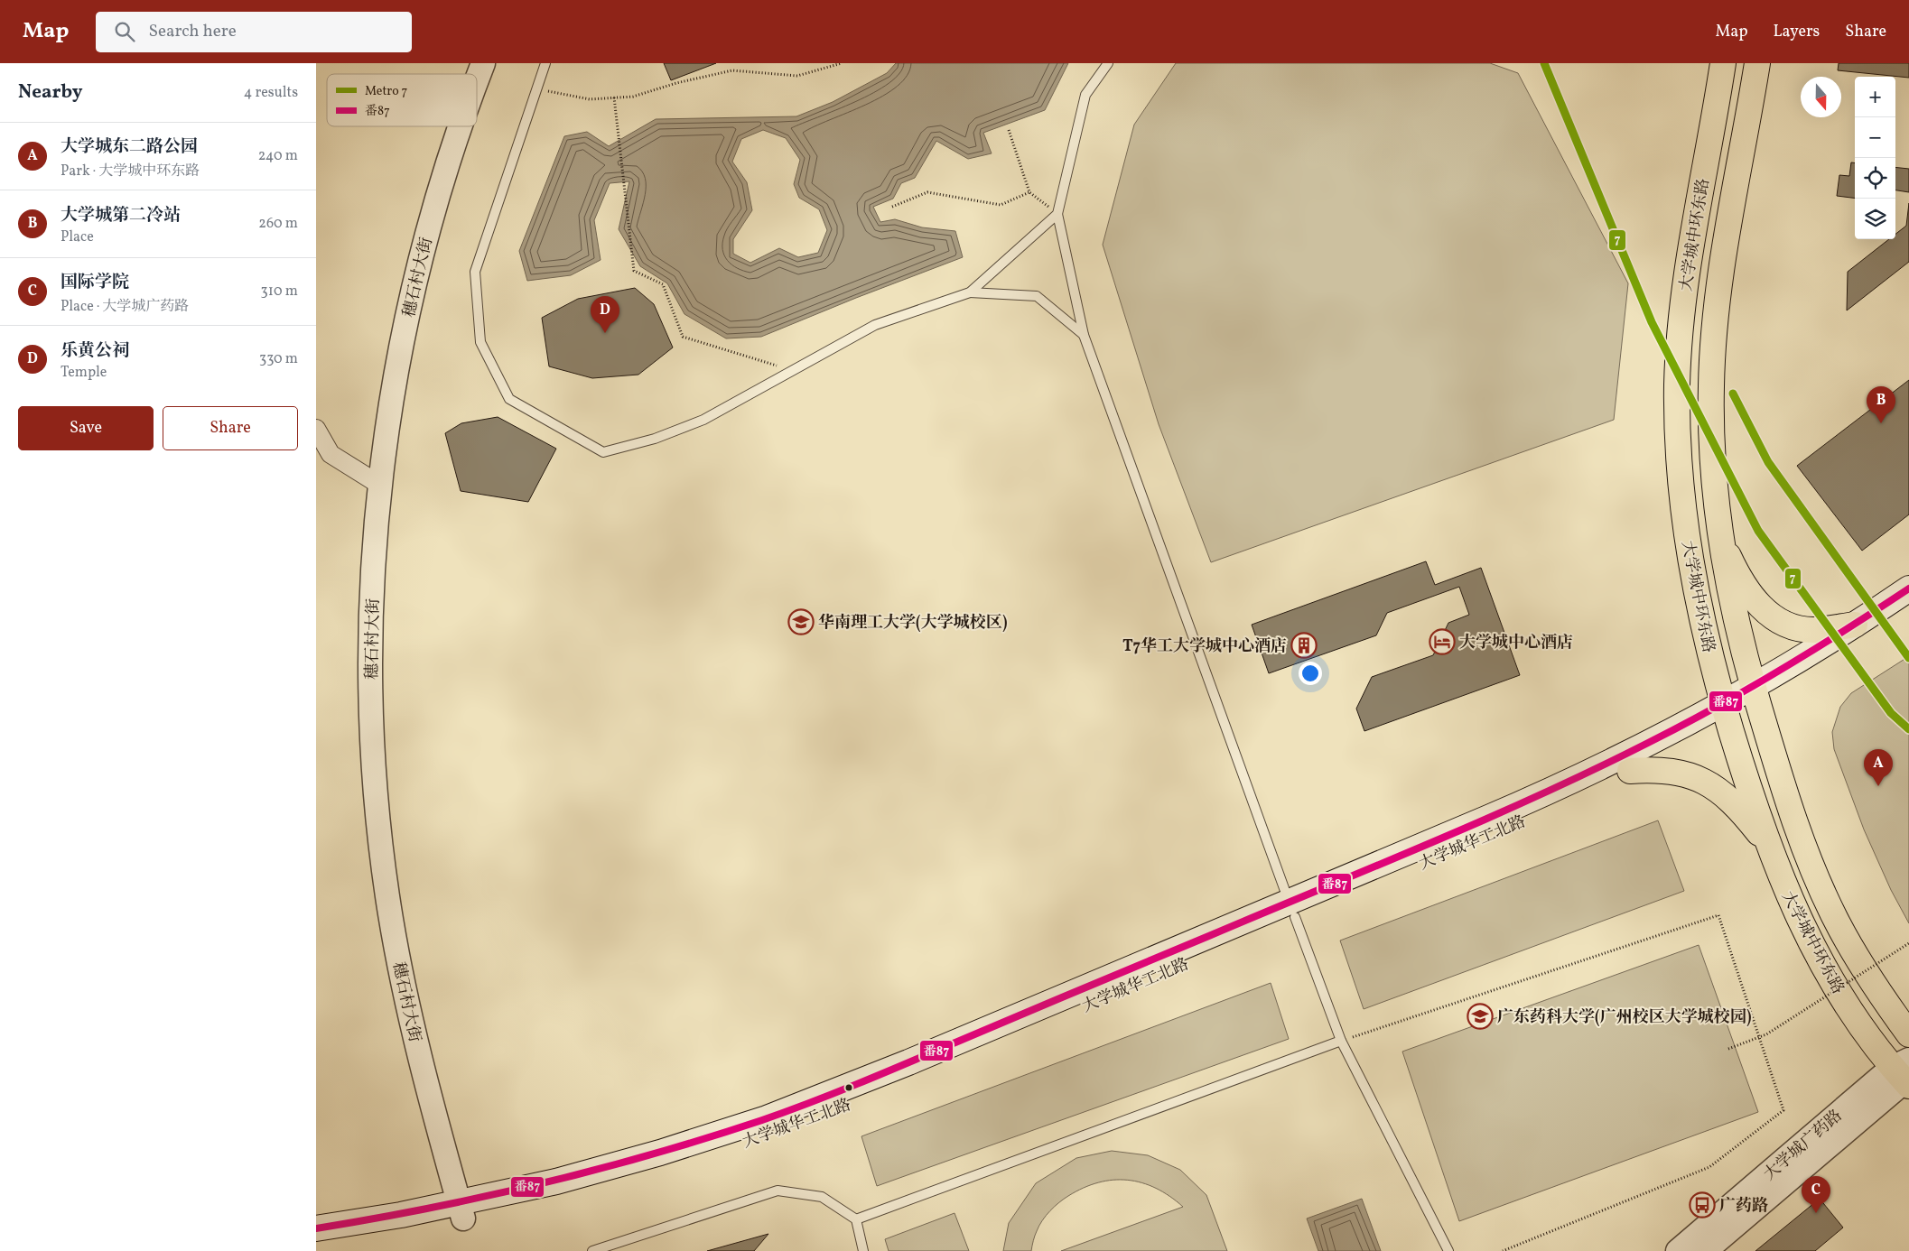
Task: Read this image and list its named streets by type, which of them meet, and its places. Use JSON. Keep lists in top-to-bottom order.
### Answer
{
  "streets": {
    "main road": ["大学城中环东路", "大学城华工北路"],
    "street": ["穗石村大街", "大学城广药路"]
  },
  "crossings": [
    ["大学城中环东路", "大学城华工北路"],
    ["大学城中环东路", "大学城广药路"],
    ["穗石村大街", "大学城华工北路"]
  ],
  "places": {
    "school or university": ["华南理工大学(大学城校区)", "广东药科大学(广州校区大学城校园)"],
    "hotel": ["大学城中心酒店"],
    "building": ["T7华工大学城中心酒店"],
    "bus stop": ["广药路"]
  },
  "lines": ["metro line 7", "transit line 番87"],
  "legend": ["Metro 7", "番87"],
  "north": "bottom",
  "page": {
    "header": "Map",
    "search": "Search here",
    "nav": ["Map", "Layers", "Share"],
    "heading": ["Nearby", "4 results"],
    "map_buttons": ["+", "−"],
    "list": [
      {
        "mark": "A",
        "name": "大学城东二路公园",
        "note": "Park · 大学城中环东路",
        "value": "240 m"
      },
      {
        "mark": "B",
        "name": "大学城第二冷站",
        "note": "Place",
        "value": "260 m"
      },
      {
        "mark": "C",
        "name": "国际学院",
        "note": "Place · 大学城广药路",
        "value": "310 m"
      },
      {
        "mark": "D",
        "name": "乐黄公祠",
        "note": "Temple",
        "value": "330 m"
      }
    ],
    "pins": [
      "D",
      "B",
      "A",
      "C"
    ],
    "buttons": ["Save", "Share"]
  }
}
